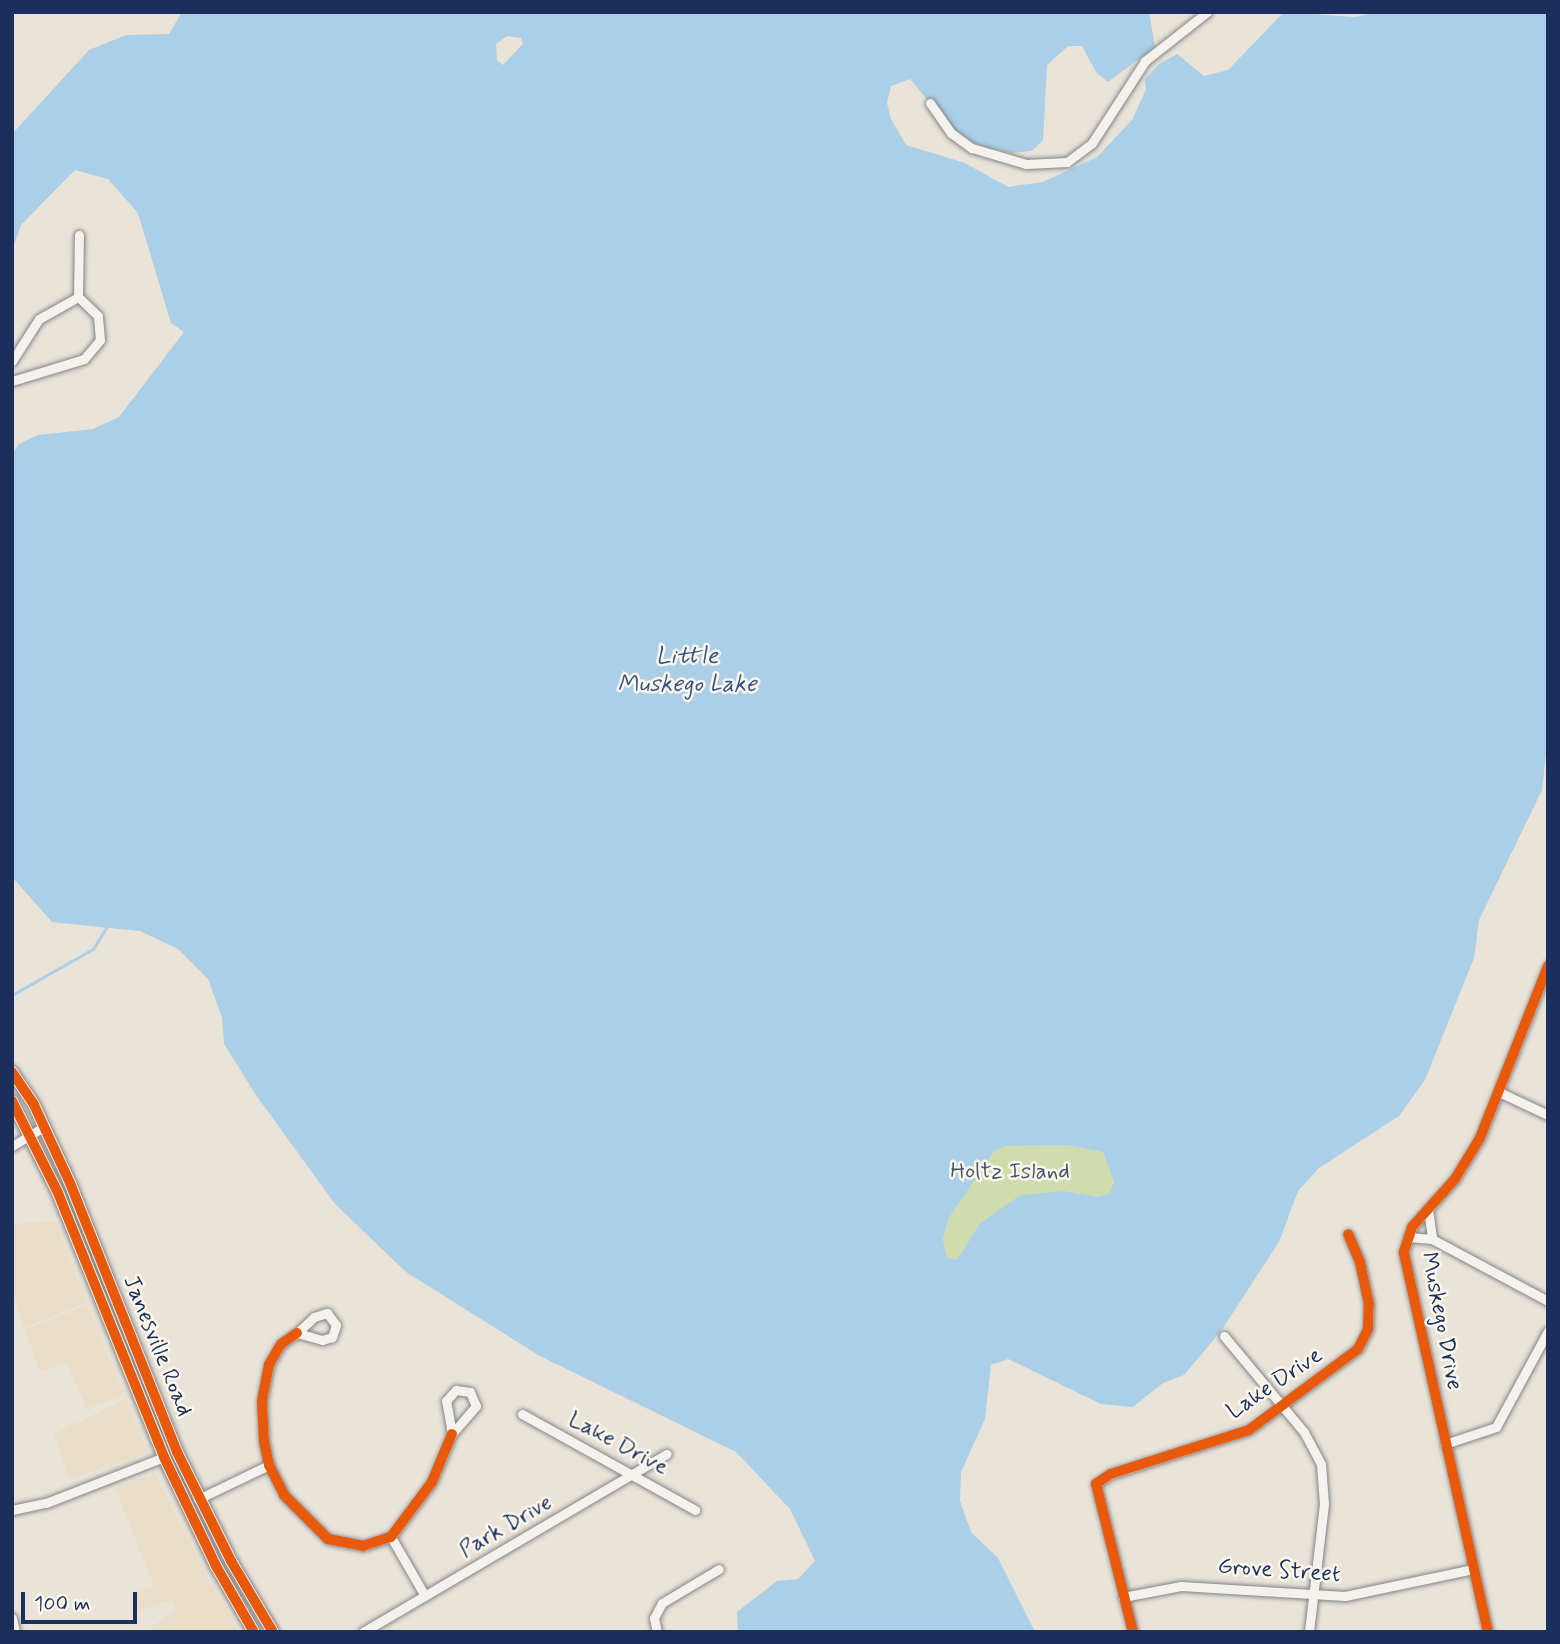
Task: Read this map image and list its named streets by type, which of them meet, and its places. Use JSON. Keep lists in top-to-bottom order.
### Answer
{
  "streets": {
    "main road": ["Janesville Road"],
    "street": [
      "Muskego Drive",
      "Lake Drive",
      "Park Drive",
      "Grove Street"
    ]
  },
  "crossings": [
    ["Muskego Drive", "Grove Street"],
    ["Lake Drive", "Park Drive"],
    ["Lake Drive", "Grove Street"]
  ],
  "water": ["Little Muskego Lake"],
  "parks": ["Holtz Island"],
  "scale_bar": "100 m"
}
